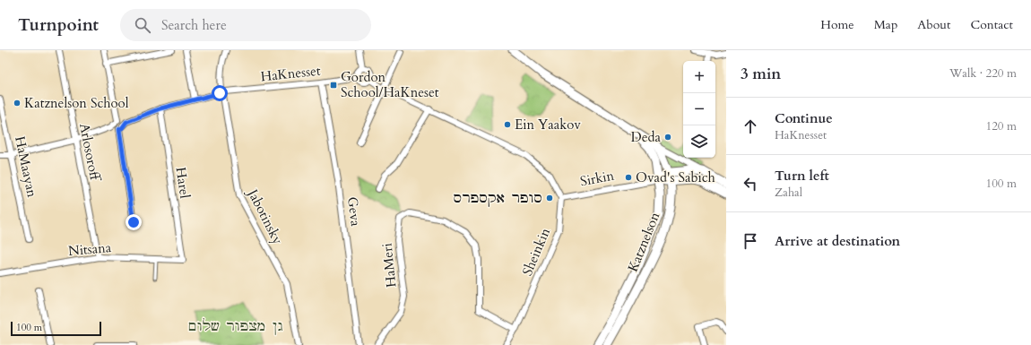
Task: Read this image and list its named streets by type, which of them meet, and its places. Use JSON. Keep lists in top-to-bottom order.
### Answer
{
  "streets": {
    "street": [
      "HaKnesset",
      "Arlosoroff",
      "HaMaayan",
      "Sirkin",
      "Harel",
      "Geva",
      "Jabotinsky",
      "Katznelson",
      "Nitsana",
      "Sheinkin",
      "HaMeri"
    ]
  },
  "crossings": [
    ["HaKnesset", "Arlosoroff"],
    ["HaKnesset", "HaMaayan"],
    ["HaKnesset", "Harel"],
    ["HaKnesset", "Geva"],
    ["HaKnesset", "Jabotinsky"],
    ["Arlosoroff", "Nitsana"],
    ["Sirkin", "Katznelson"],
    ["Sirkin", "Sheinkin"],
    ["Harel", "Nitsana"],
    ["Sheinkin", "HaMeri"]
  ],
  "parks": ["גן מצפור שלום"],
  "places": {
    "transit": ["Gordon School/HaKneset"],
    "other": [
      "Katznelson School",
      "Ein Yaakov",
      "Deda",
      "Ovad's Sabich",
      "סופר אקספרס"
    ]
  },
  "scale_bar": "100 m",
  "page": {
    "header": "Turnpoint",
    "search": "Search here",
    "nav": [
      "Home",
      "Map",
      "About",
      "Contact"
    ],
    "heading": ["3 min", "Walk · 220 m"],
    "map_buttons": ["+", "−"],
    "list": [
      ["Continue", "HaKnesset", "120 m"],
      ["Turn left", "Zahal", "100 m"],
      "Arrive at destination"
    ],
    "scale": "100 m"
  }
}
